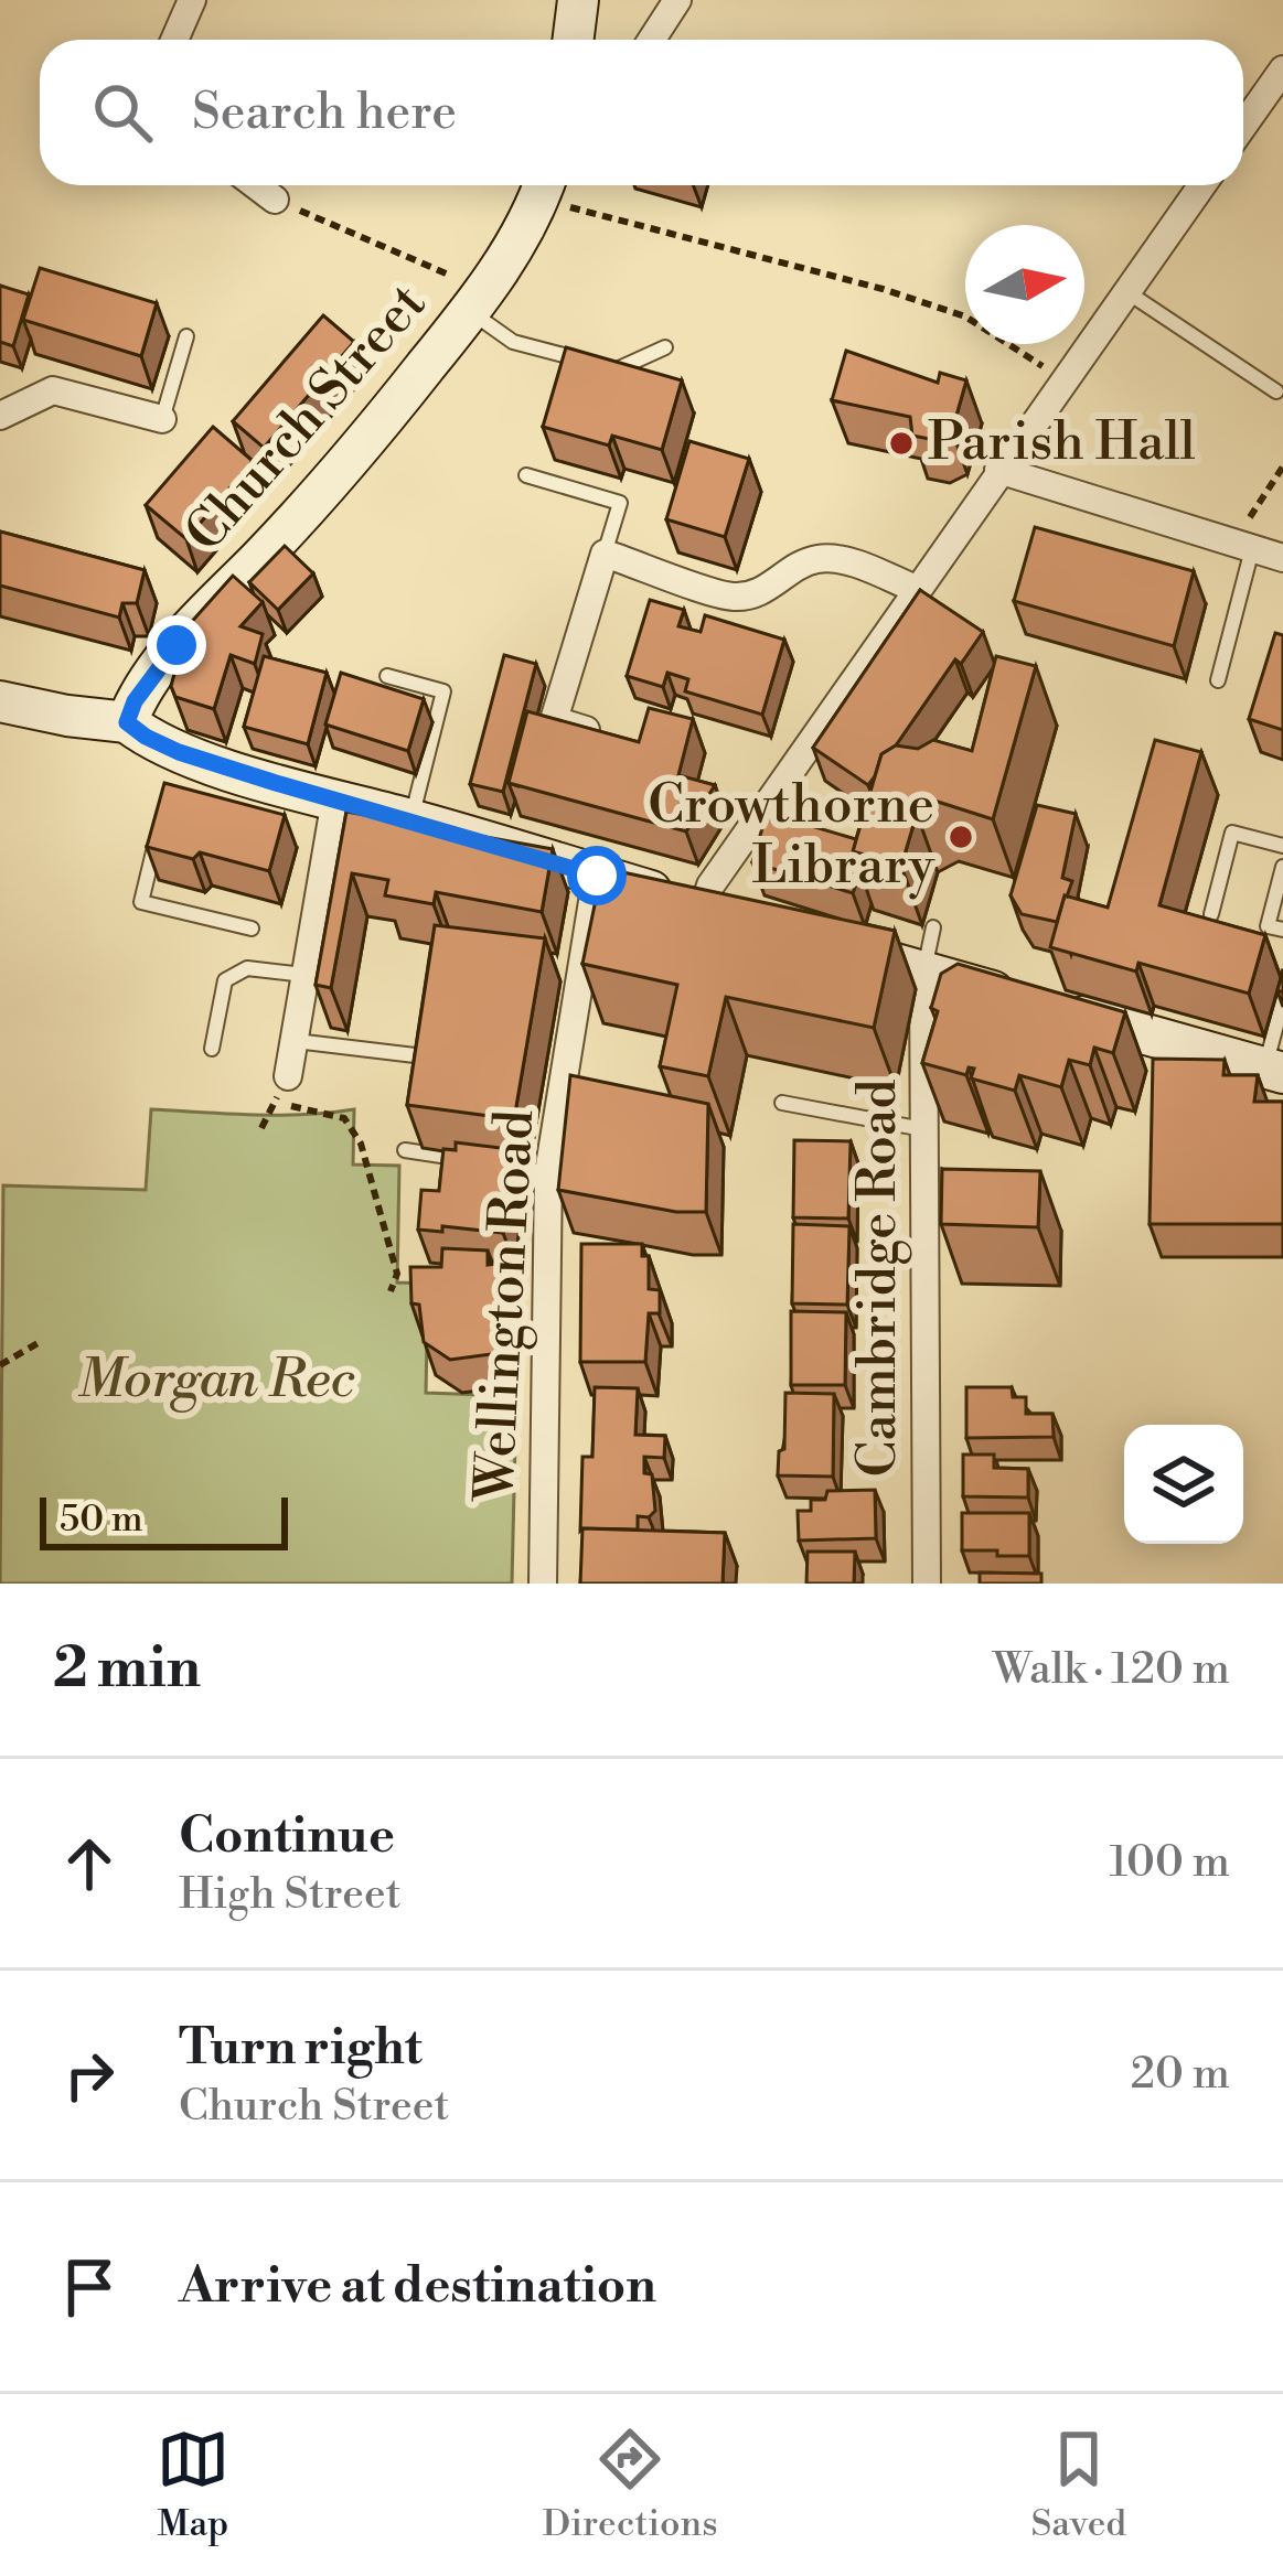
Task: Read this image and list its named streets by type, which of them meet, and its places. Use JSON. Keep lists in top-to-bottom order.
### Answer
{
  "streets": {
    "street": ["Church Street", "Cambridge Road", "Wellington Road"]
  },
  "parks": ["Morgan Rec"],
  "places": ["Parish Hall", "Crowthorne Library"],
  "scale_bar": "50 m",
  "north": "right",
  "page": {
    "search": "Search here",
    "scale": "50 m",
    "heading": ["2 min", "Walk · 120 m"],
    "list": [
      ["Continue", "High Street", "100 m"],
      ["Turn right", "Church Street", "20 m"],
      "Arrive at destination"
    ],
    "nav": ["Map", "Directions", "Saved"]
  }
}
